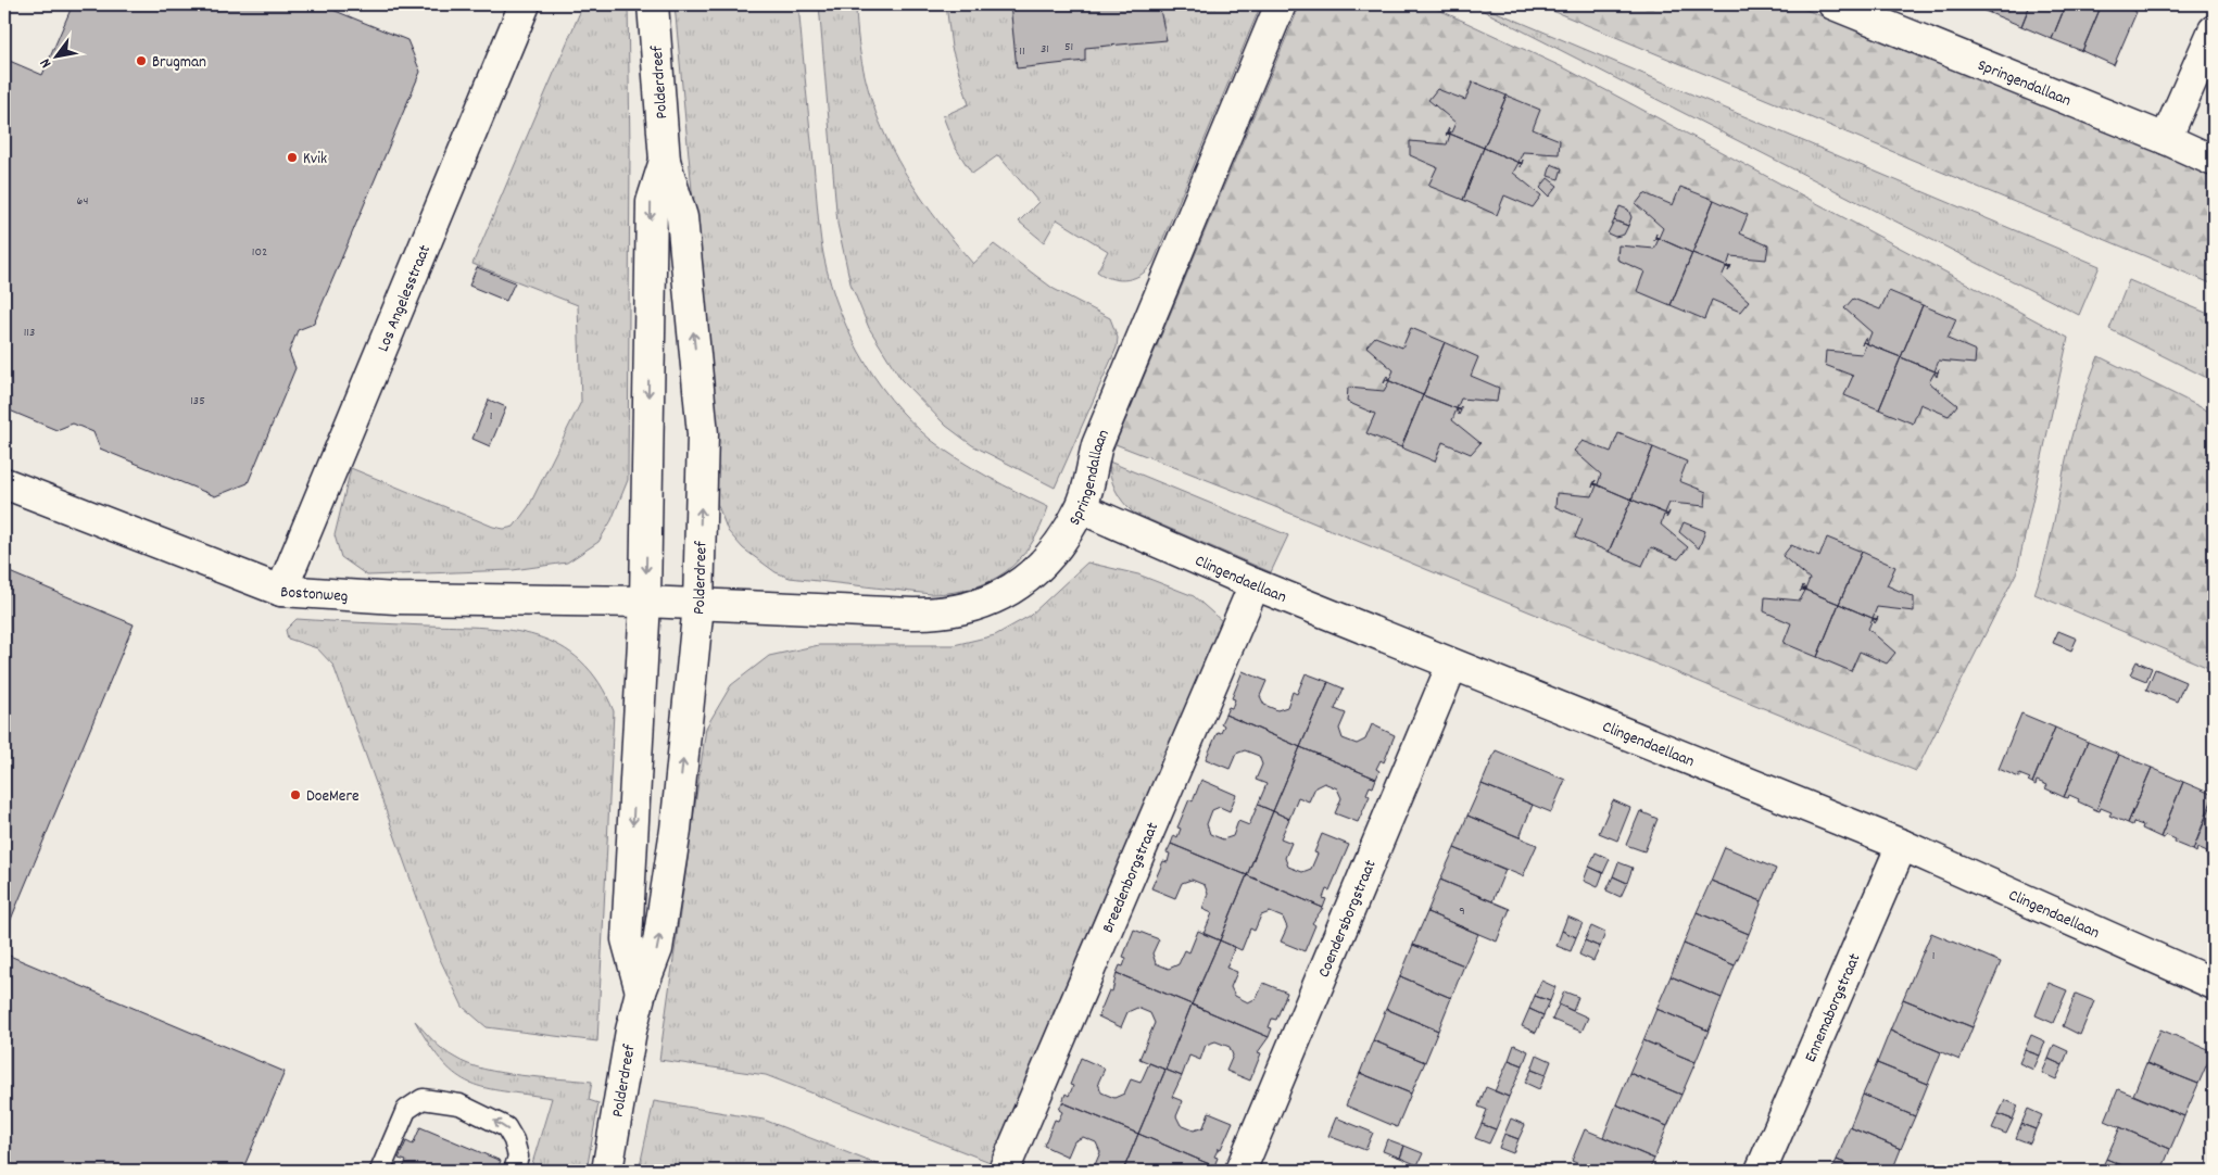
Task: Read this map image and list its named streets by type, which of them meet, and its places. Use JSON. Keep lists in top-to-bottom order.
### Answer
{
  "streets": {
    "street": [
      "Springendallaan",
      "Polderdreef",
      "Los Angelesstraat",
      "Clingendaellaan",
      "Bostonweg",
      "Breedenborgstraat",
      "Coendersborgstraat",
      "Ennemaborgstraat"
    ]
  },
  "crossings": [
    ["Springendallaan", "Polderdreef"],
    ["Springendallaan", "Clingendaellaan"],
    ["Springendallaan", "Bostonweg"],
    ["Polderdreef", "Bostonweg"],
    ["Los Angelesstraat", "Bostonweg"],
    ["Clingendaellaan", "Breedenborgstraat"],
    ["Clingendaellaan", "Coendersborgstraat"],
    ["Clingendaellaan", "Ennemaborgstraat"]
  ],
  "places": ["Brugman", "Kvik", "DoeMere"],
  "house_numbers": [
    "51",
    "31",
    "11",
    "64",
    "102",
    "113",
    "135",
    "1",
    "9",
    "1"
  ],
  "north": "bottom left"
}
